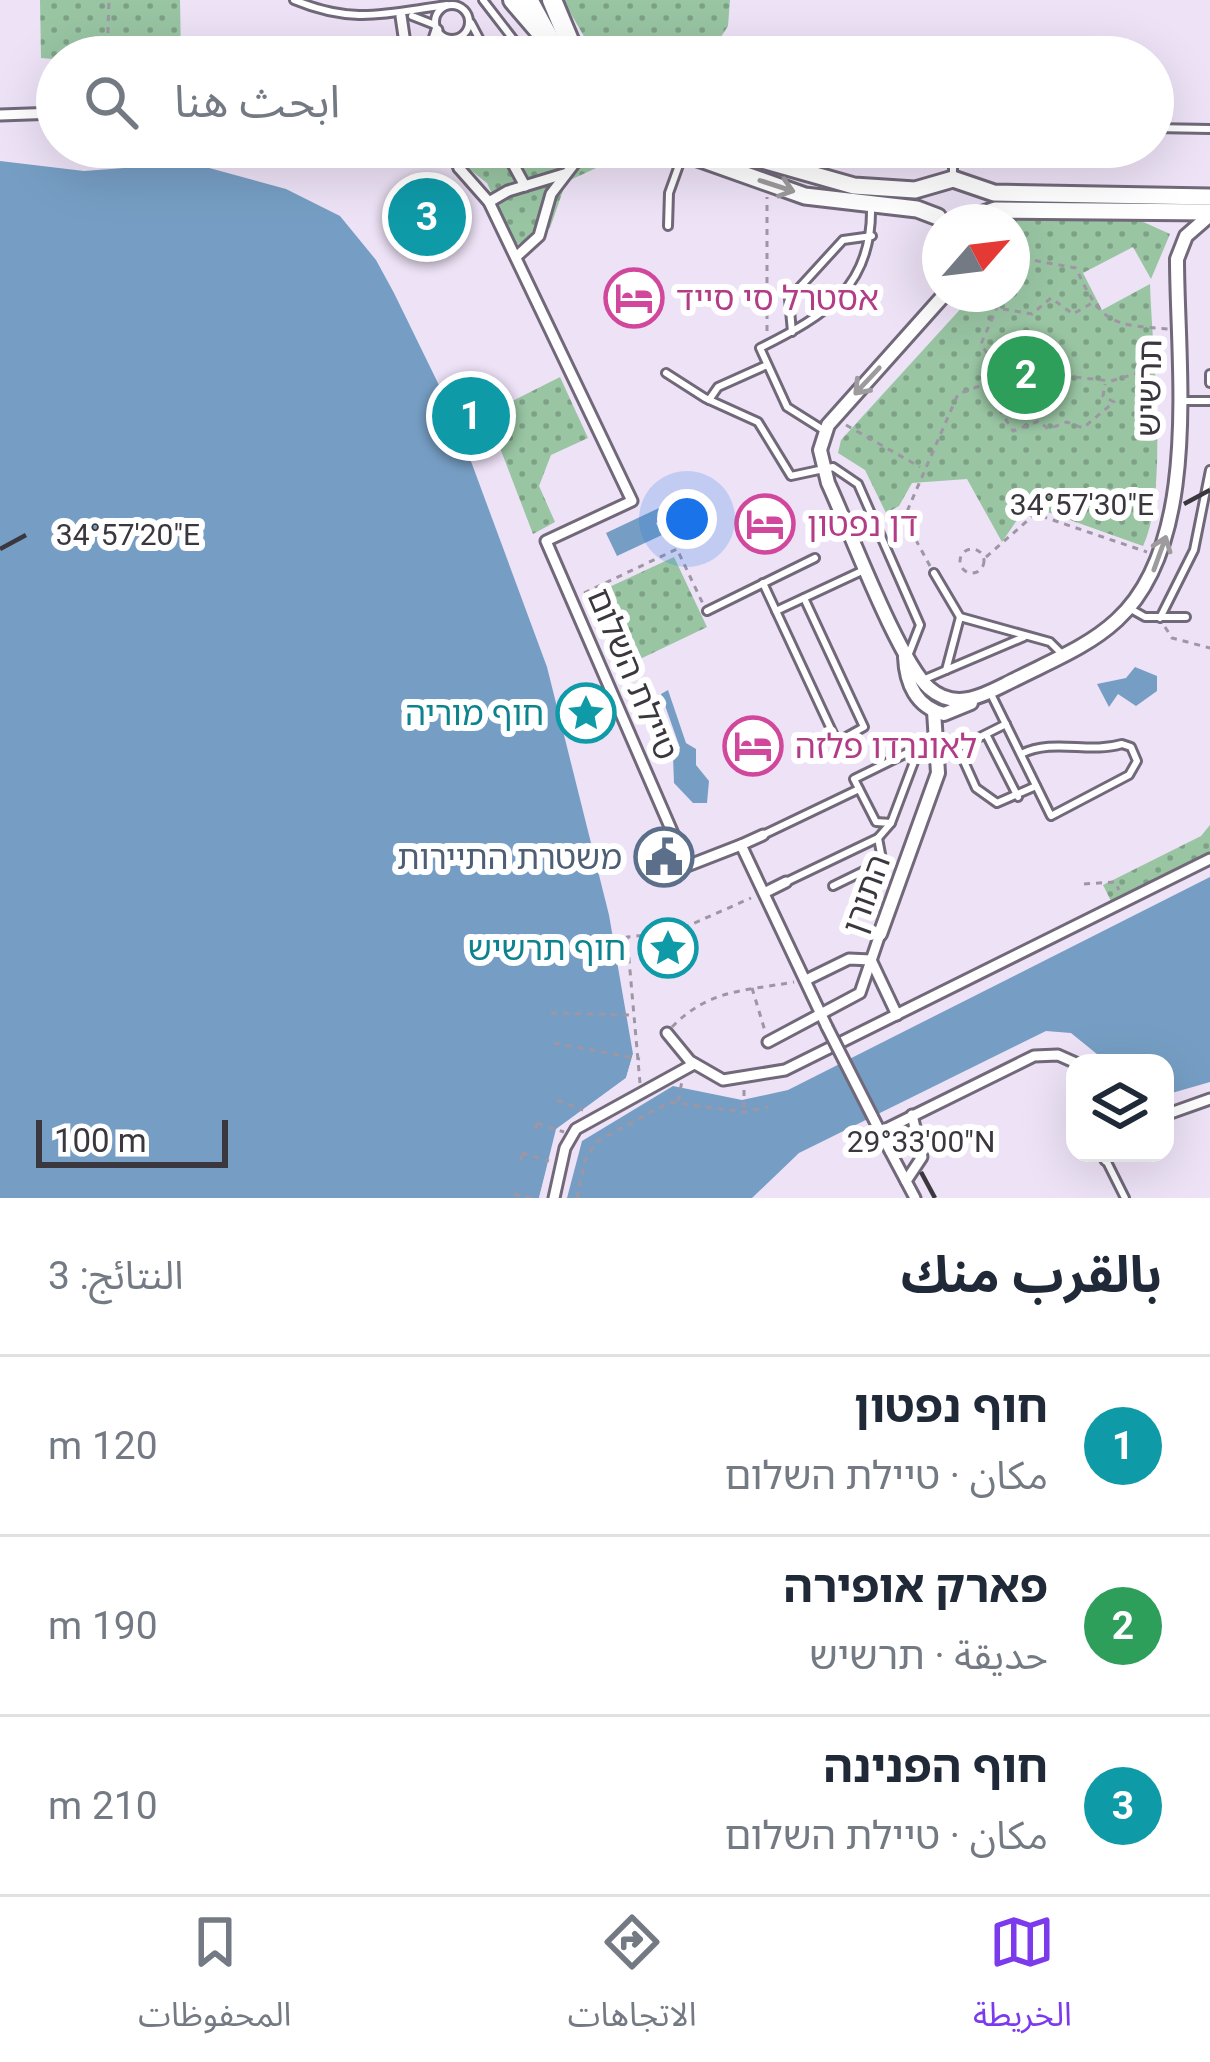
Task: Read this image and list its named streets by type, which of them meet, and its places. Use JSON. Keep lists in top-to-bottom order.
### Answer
{
  "streets": {
    "street": ["תרשיש", "טיילת השלום", "התורן"]
  },
  "crossings": [
    ["תרשיש", "התורן"]
  ],
  "places": {
    "hotel": ["אסטרל סי סייד", "דן נפטון", "לאונרדו פלזה"],
    "place": ["חוף מוריה", "חוף תרשיש"],
    "public building": ["משטרת התיירות"]
  },
  "scale_bar": "100 m",
  "north": "top right",
  "page": {
    "search": "ابحث هنا",
    "pins": ["3", "2", "1"],
    "scale": "100 m",
    "heading": ["بالقرب منك", "النتائج: 3"],
    "list": [
      {
        "mark": "1",
        "name": "חוף נפטון",
        "note": "مكان · טיילת השלום",
        "value": "120 m"
      },
      {
        "mark": "2",
        "name": "פארק אופירה",
        "note": "حديقة · תרשיש",
        "value": "190 m"
      },
      {
        "mark": "3",
        "name": "חוף הפנינה",
        "note": "مكان · טיילת השלום",
        "value": "210 m"
      }
    ],
    "nav": ["الخريطة", "الاتجاهات", "المحفوظات"]
  },
  "coordinates": ["34°57'30\"E", "34°57'20\"E", "29°33'00\"N"]
}
